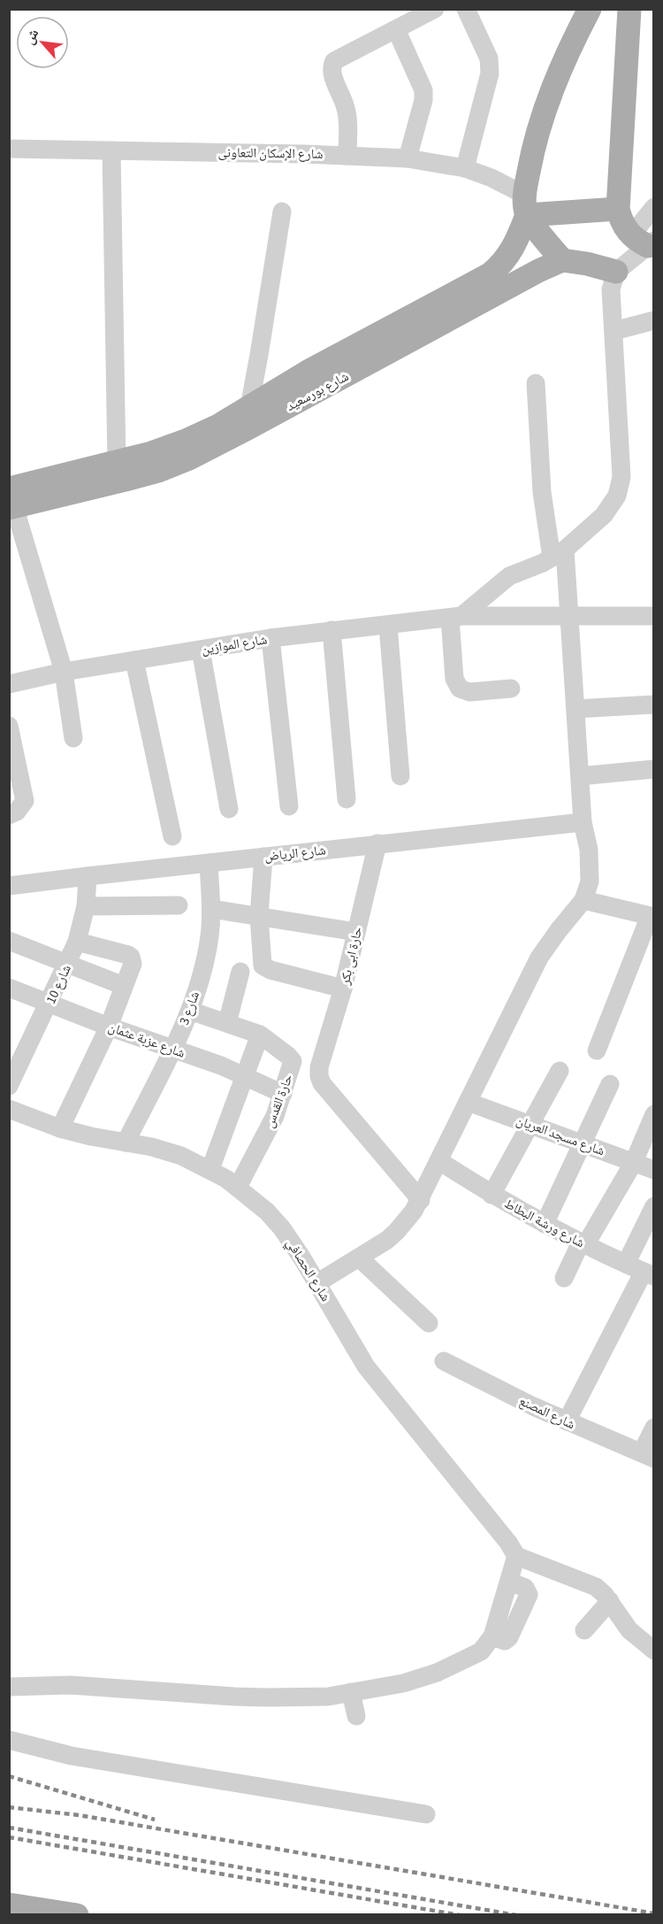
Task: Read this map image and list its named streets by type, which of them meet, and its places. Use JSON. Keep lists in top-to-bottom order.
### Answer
{
  "streets": {
    "main road": ["شارع بورسعيد"],
    "street": [
      "شارع الإسكان التعاونى",
      "شارع الموازين",
      "شارع الرياض",
      "حارة ابى بكر",
      "شارع 10",
      "شارع 3",
      "شارع عزبة عثمان",
      "حارة القدس",
      "شارع مسجد العريان",
      "شارع ورشة البطاط",
      "شارع الحصافي",
      "شارع المصنع"
    ]
  },
  "crossings": [
    ["شارع الإسكان التعاونى", "شارع بورسعيد"],
    ["شارع الرياض", "حارة ابى بكر"],
    ["شارع الرياض", "شارع 10"],
    ["شارع الرياض", "شارع 3"],
    ["شارع 10", "شارع عزبة عثمان"],
    ["شارع 3", "شارع عزبة عثمان"],
    ["شارع 3", "حارة القدس"],
    ["شارع 3", "شارع الحصافي"],
    ["شارع عزبة عثمان", "حارة القدس"],
    ["حارة القدس", "شارع الحصافي"]
  ],
  "north": "top left"
}
